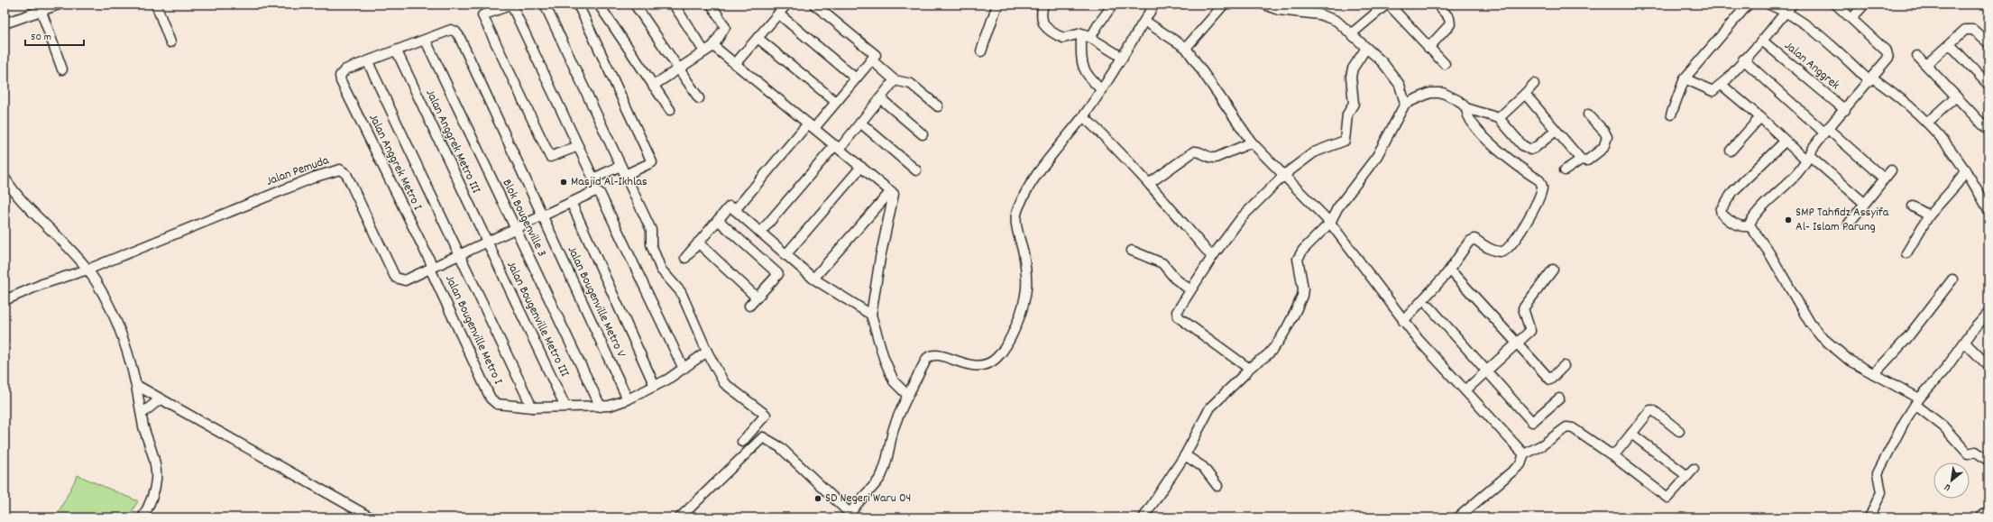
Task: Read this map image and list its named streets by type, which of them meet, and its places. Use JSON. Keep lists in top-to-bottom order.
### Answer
{
  "streets": {
    "street": [
      "Jalan Anggrek",
      "Jalan Anggrek Metro III",
      "Jalan Anggrek Metro I",
      "Jalan Pemuda",
      "Blok Bougenville 3",
      "Jalan Bougenville Metro V",
      "Jalan Bougenville Metro III",
      "Jalan Bougenville Metro I"
    ]
  },
  "crossings": [
    ["Jalan Anggrek Metro III", "Jalan Pemuda"],
    ["Jalan Anggrek Metro III", "Jalan Bougenville Metro V"],
    ["Jalan Anggrek Metro III", "Jalan Bougenville Metro III"],
    ["Jalan Anggrek Metro I", "Jalan Pemuda"],
    ["Jalan Anggrek Metro I", "Jalan Bougenville Metro V"],
    ["Jalan Anggrek Metro I", "Jalan Bougenville Metro I"],
    ["Jalan Pemuda", "Blok Bougenville 3"],
    ["Jalan Pemuda", "Jalan Bougenville Metro V"],
    ["Jalan Pemuda", "Jalan Bougenville Metro III"],
    ["Jalan Pemuda", "Jalan Bougenville Metro I"],
    ["Blok Bougenville 3", "Jalan Bougenville Metro V"]
  ],
  "places": ["Masjid Al-Ikhlas", "SMP Tahfidz Assyifa Al- Islam Parung", "SD Negeri Waru 04"],
  "scale_bar": "50 m",
  "north": "bottom left"
}
